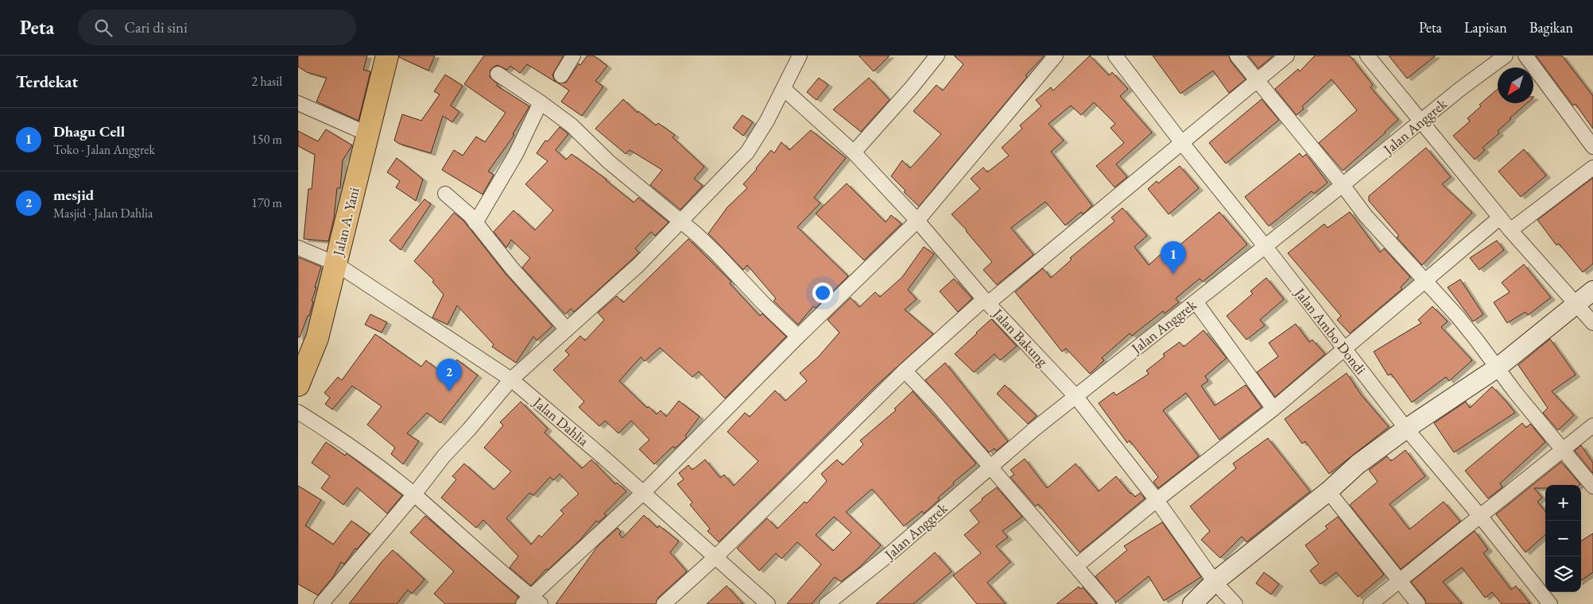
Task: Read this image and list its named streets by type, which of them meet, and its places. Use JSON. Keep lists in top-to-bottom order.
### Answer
{
  "streets": {
    "highway": ["Jalan A. Yani"],
    "street": [
      "Jalan Anggrek",
      "Jalan Ambo Dondi",
      "Jalan Bakung",
      "Jalan Dahlia"
    ]
  },
  "crossings": [
    ["Jalan Anggrek", "Jalan Ambo Dondi"],
    ["Jalan Anggrek", "Jalan Bakung"],
    ["Jalan A. Yani", "Jalan Dahlia"]
  ],
  "north": "bottom left",
  "page": {
    "header": "Peta",
    "search": "Cari di sini",
    "nav": ["Peta", "Lapisan", "Bagikan"],
    "heading": ["Terdekat", "2 hasil"],
    "list": [
      {
        "mark": "1",
        "name": "Dhagu Cell",
        "note": "Toko · Jalan Anggrek",
        "value": "150 m"
      },
      {
        "mark": "2",
        "name": "mesjid",
        "note": "Masjid · Jalan Dahlia",
        "value": "170 m"
      }
    ],
    "pins": ["1", "2"],
    "map_buttons": ["+", "−"]
  }
}
